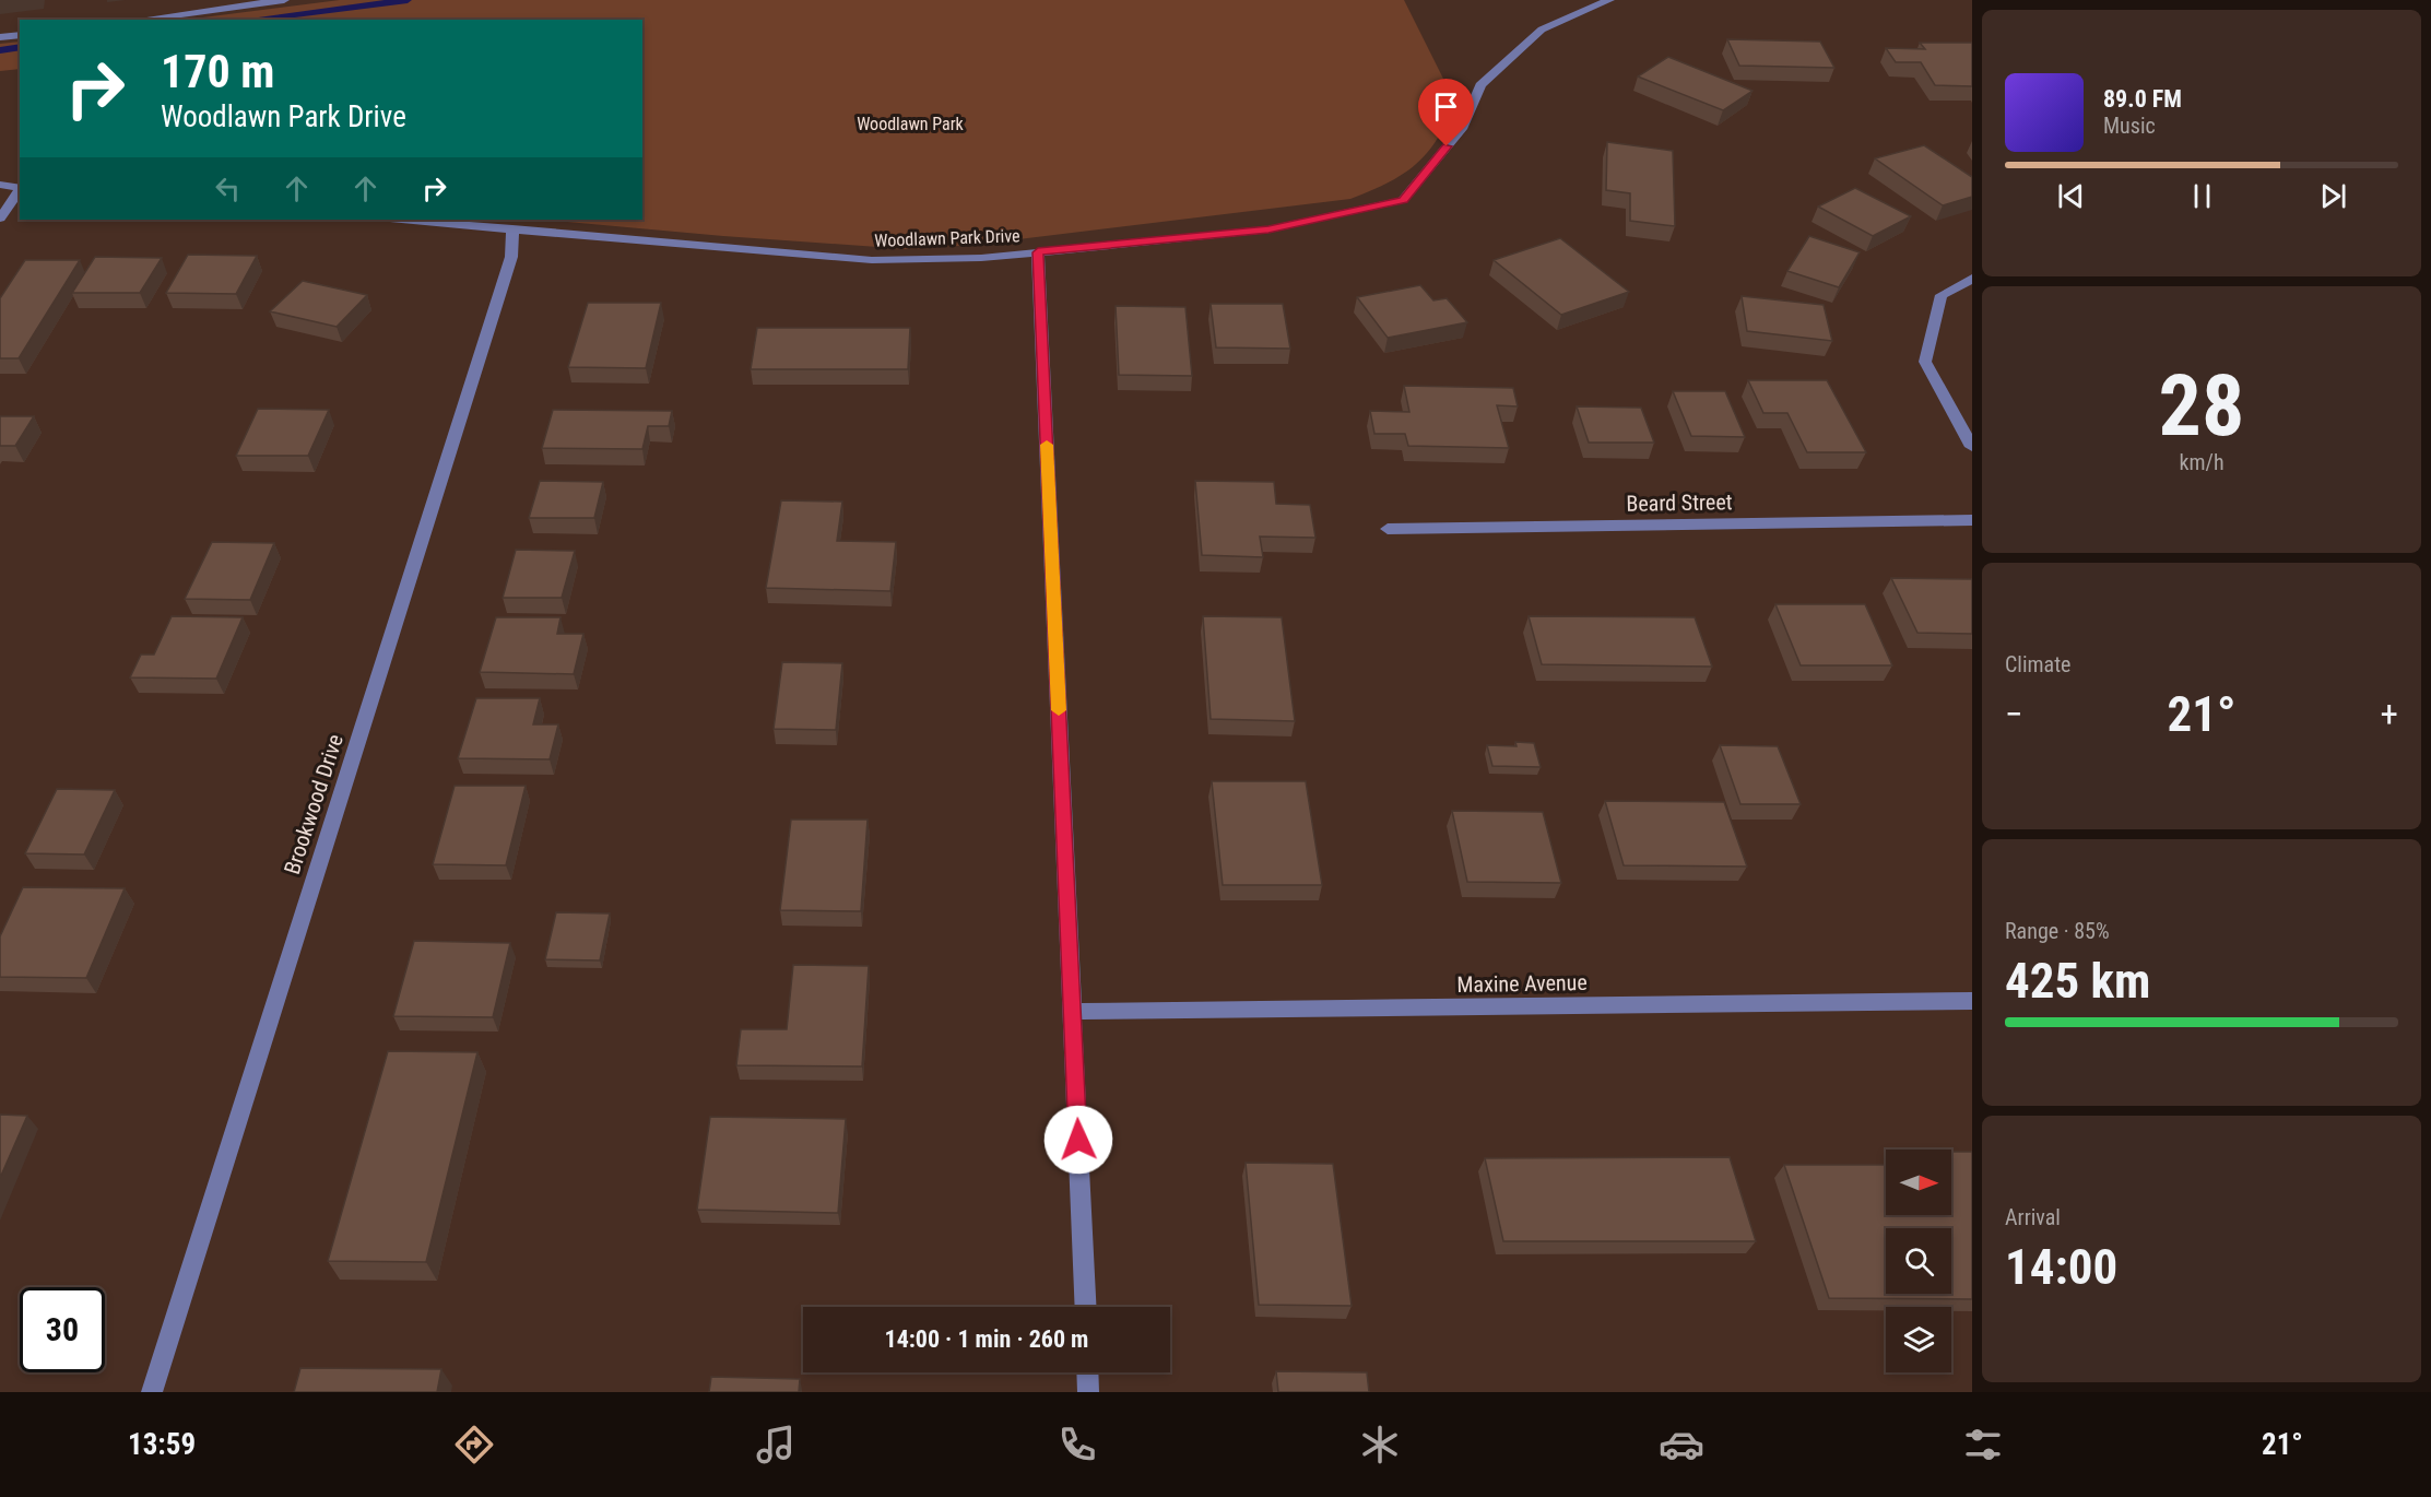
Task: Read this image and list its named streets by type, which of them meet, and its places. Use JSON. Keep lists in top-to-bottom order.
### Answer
{
  "streets": {
    "street": [
      "Woodlawn Park Drive",
      "Beard Street",
      "Brookwood Drive",
      "Maxine Avenue"
    ]
  },
  "crossings": [
    ["Woodlawn Park Drive", "Brookwood Drive"]
  ],
  "parks": ["Woodlawn Park"],
  "north": "right",
  "page": {
    "turn": ["170 m", "Woodlawn Park Drive"],
    "song": ["89.0 FM", "Music"],
    "tile": [
      ["28", "km/h"],
      "Climate",
      ["Range · 85%", "425 km"],
      ["Arrival", "14:00"]
    ],
    "heat": ["−", "21°", "+"],
    "limit": "30",
    "trip": "14:00 · 1 min · 260 m",
    "tabs": ["13:59", "21°"]
  }
}
